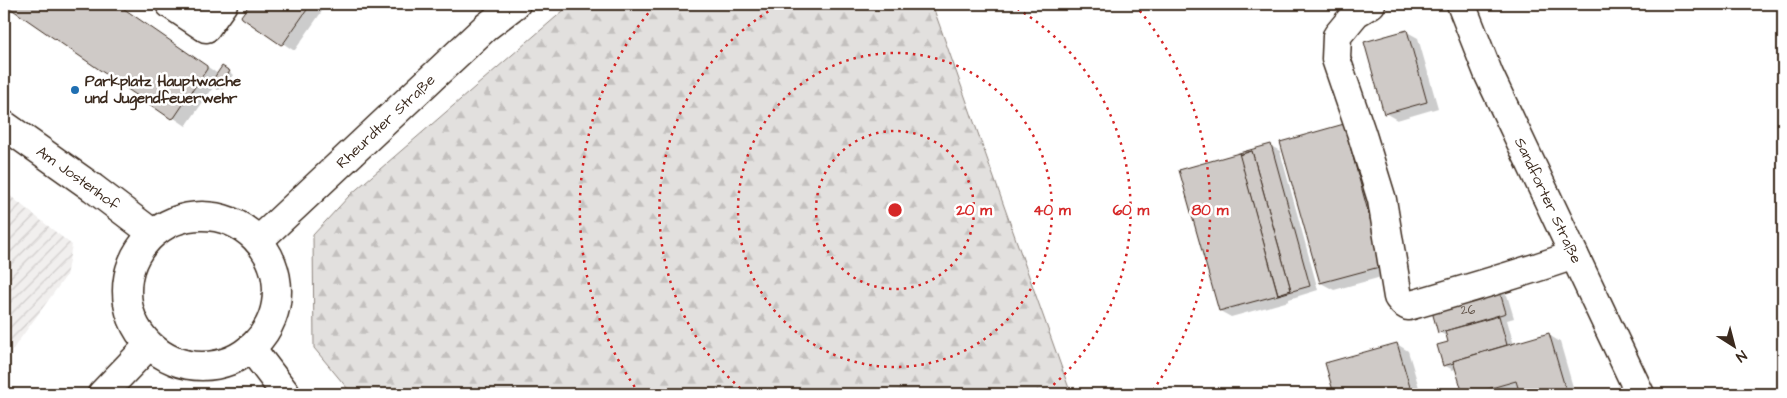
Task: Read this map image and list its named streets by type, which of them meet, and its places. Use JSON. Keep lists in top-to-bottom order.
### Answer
{
  "streets": {
    "main road": ["Rheurdter Straße", "Am Jostenhof", "Sandforter Straße"]
  },
  "crossings": [
    ["Rheurdter Straße", "Am Jostenhof"]
  ],
  "places": ["Parkplatz Hauptwache und Jugendfeuerwehr"],
  "house_numbers": ["26"],
  "north": "bottom right",
  "rings": [
    "20 m",
    "40 m",
    "60 m",
    "80 m"
  ]
}
